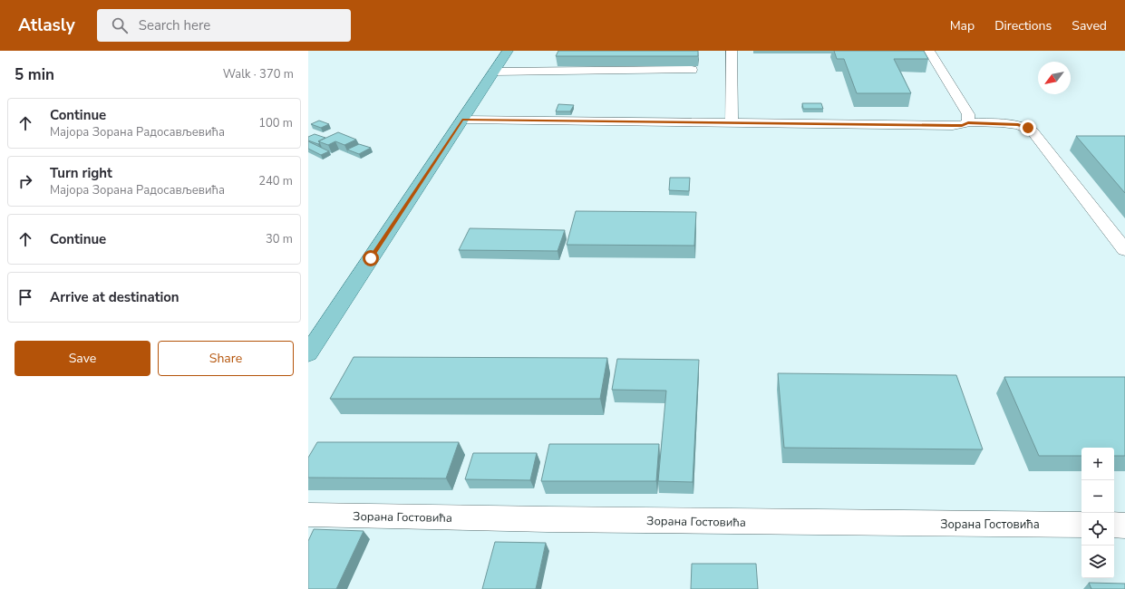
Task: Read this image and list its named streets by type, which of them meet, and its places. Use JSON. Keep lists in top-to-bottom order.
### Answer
{
  "streets": {
    "street": ["Зорана Гостовића"]
  },
  "north": "bottom left",
  "page": {
    "header": "Atlasly",
    "search": "Search here",
    "nav": ["Map", "Directions", "Saved"],
    "heading": ["5 min", "Walk · 370 m"],
    "list": [
      ["Continue", "Мајора Зорана Радосављевића", "100 m"],
      ["Turn right", "Мајора Зорана Радосављевића", "240 m"],
      ["Continue", "30 m"],
      "Arrive at destination"
    ],
    "buttons": ["Save", "Share"],
    "map_buttons": ["+", "−"]
  }
}
